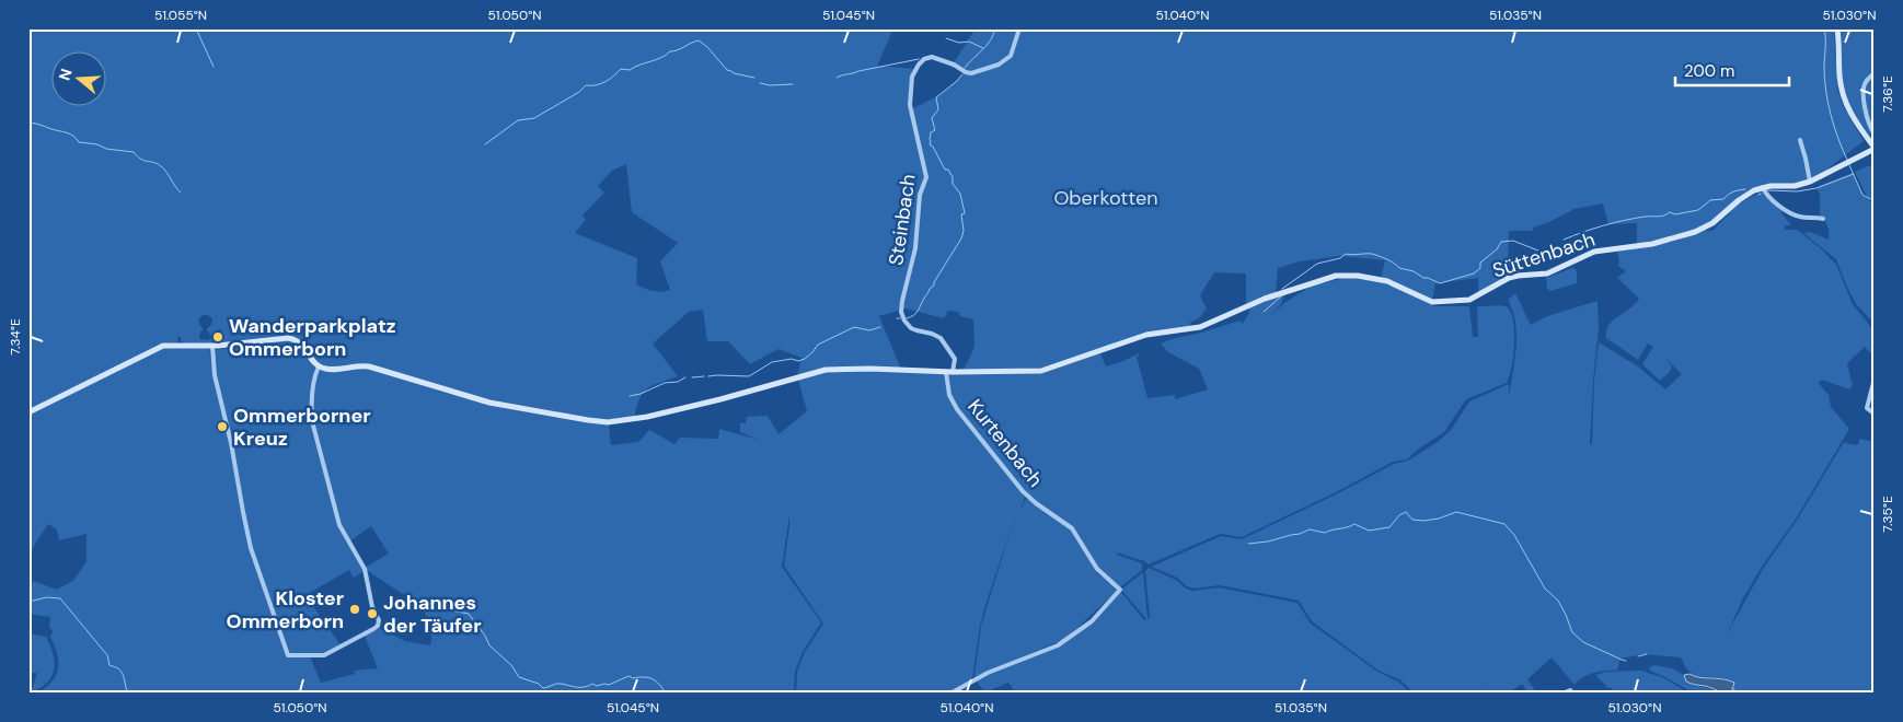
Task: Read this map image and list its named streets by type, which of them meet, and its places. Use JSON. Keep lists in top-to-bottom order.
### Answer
{
  "streets": {
    "street": ["Steinbach", "Süttenbach", "Kurtenbach"]
  },
  "crossings": [
    ["Steinbach", "Süttenbach"],
    ["Steinbach", "Kurtenbach"],
    ["Süttenbach", "Kurtenbach"]
  ],
  "parks": ["Oberkotten"],
  "places": [
    "Wanderparkplatz Ommerborn",
    "Ommerborner Kreuz",
    "Kloster Ommerborn",
    "Johannes der Täufer"
  ],
  "scale_bar": "200 m",
  "north": "left",
  "coordinates": [
    "51.055°N",
    "51.050°N",
    "51.045°N",
    "51.040°N",
    "51.035°N",
    "51.030°N",
    "7.36°E",
    "7.34°E",
    "7.35°E"
  ]
}
